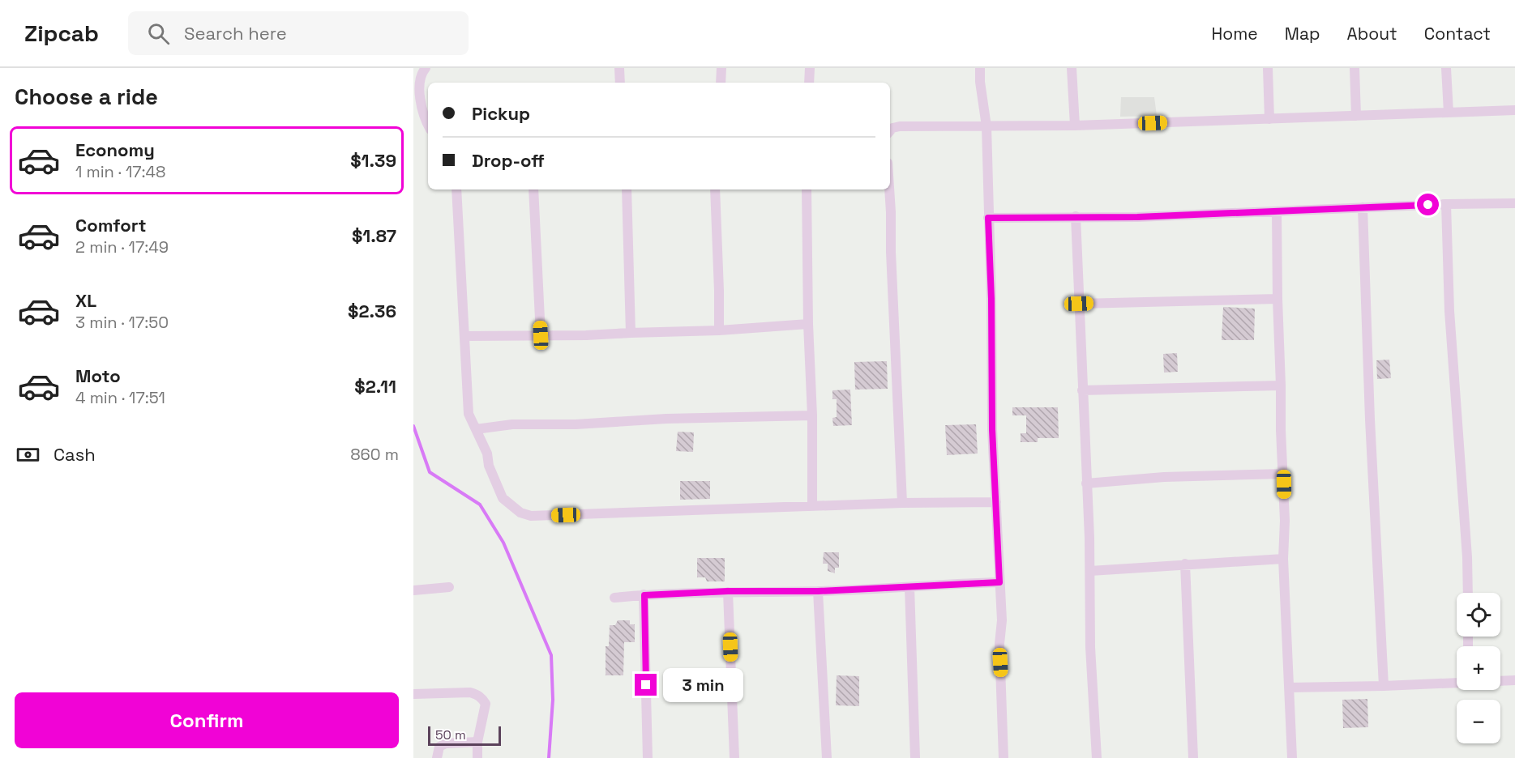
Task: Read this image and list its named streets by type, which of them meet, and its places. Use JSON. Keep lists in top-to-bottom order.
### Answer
{
  "scale_bar": "50 m",
  "page": {
    "header": "Zipcab",
    "search": "Search here",
    "nav": [
      "Home",
      "Map",
      "About",
      "Contact"
    ],
    "heading": "Choose a ride",
    "banner": ["Pickup", "Drop-off"],
    "list": [
      {
        "name": "Economy",
        "note": "1 min · 17:48",
        "value": "$1.39"
      },
      {
        "name": "Comfort",
        "note": "2 min · 17:49",
        "value": "$1.87"
      },
      {
        "name": "XL",
        "note": "3 min · 17:50",
        "value": "$2.36"
      },
      {
        "name": "Moto",
        "note": "4 min · 17:51",
        "value": "$2.11"
      }
    ],
    "pay": ["Cash", "860 m"],
    "map_buttons": ["+", "−"],
    "bubble": "3 min",
    "buttons": "Confirm",
    "scale": "50 m"
  }
}
